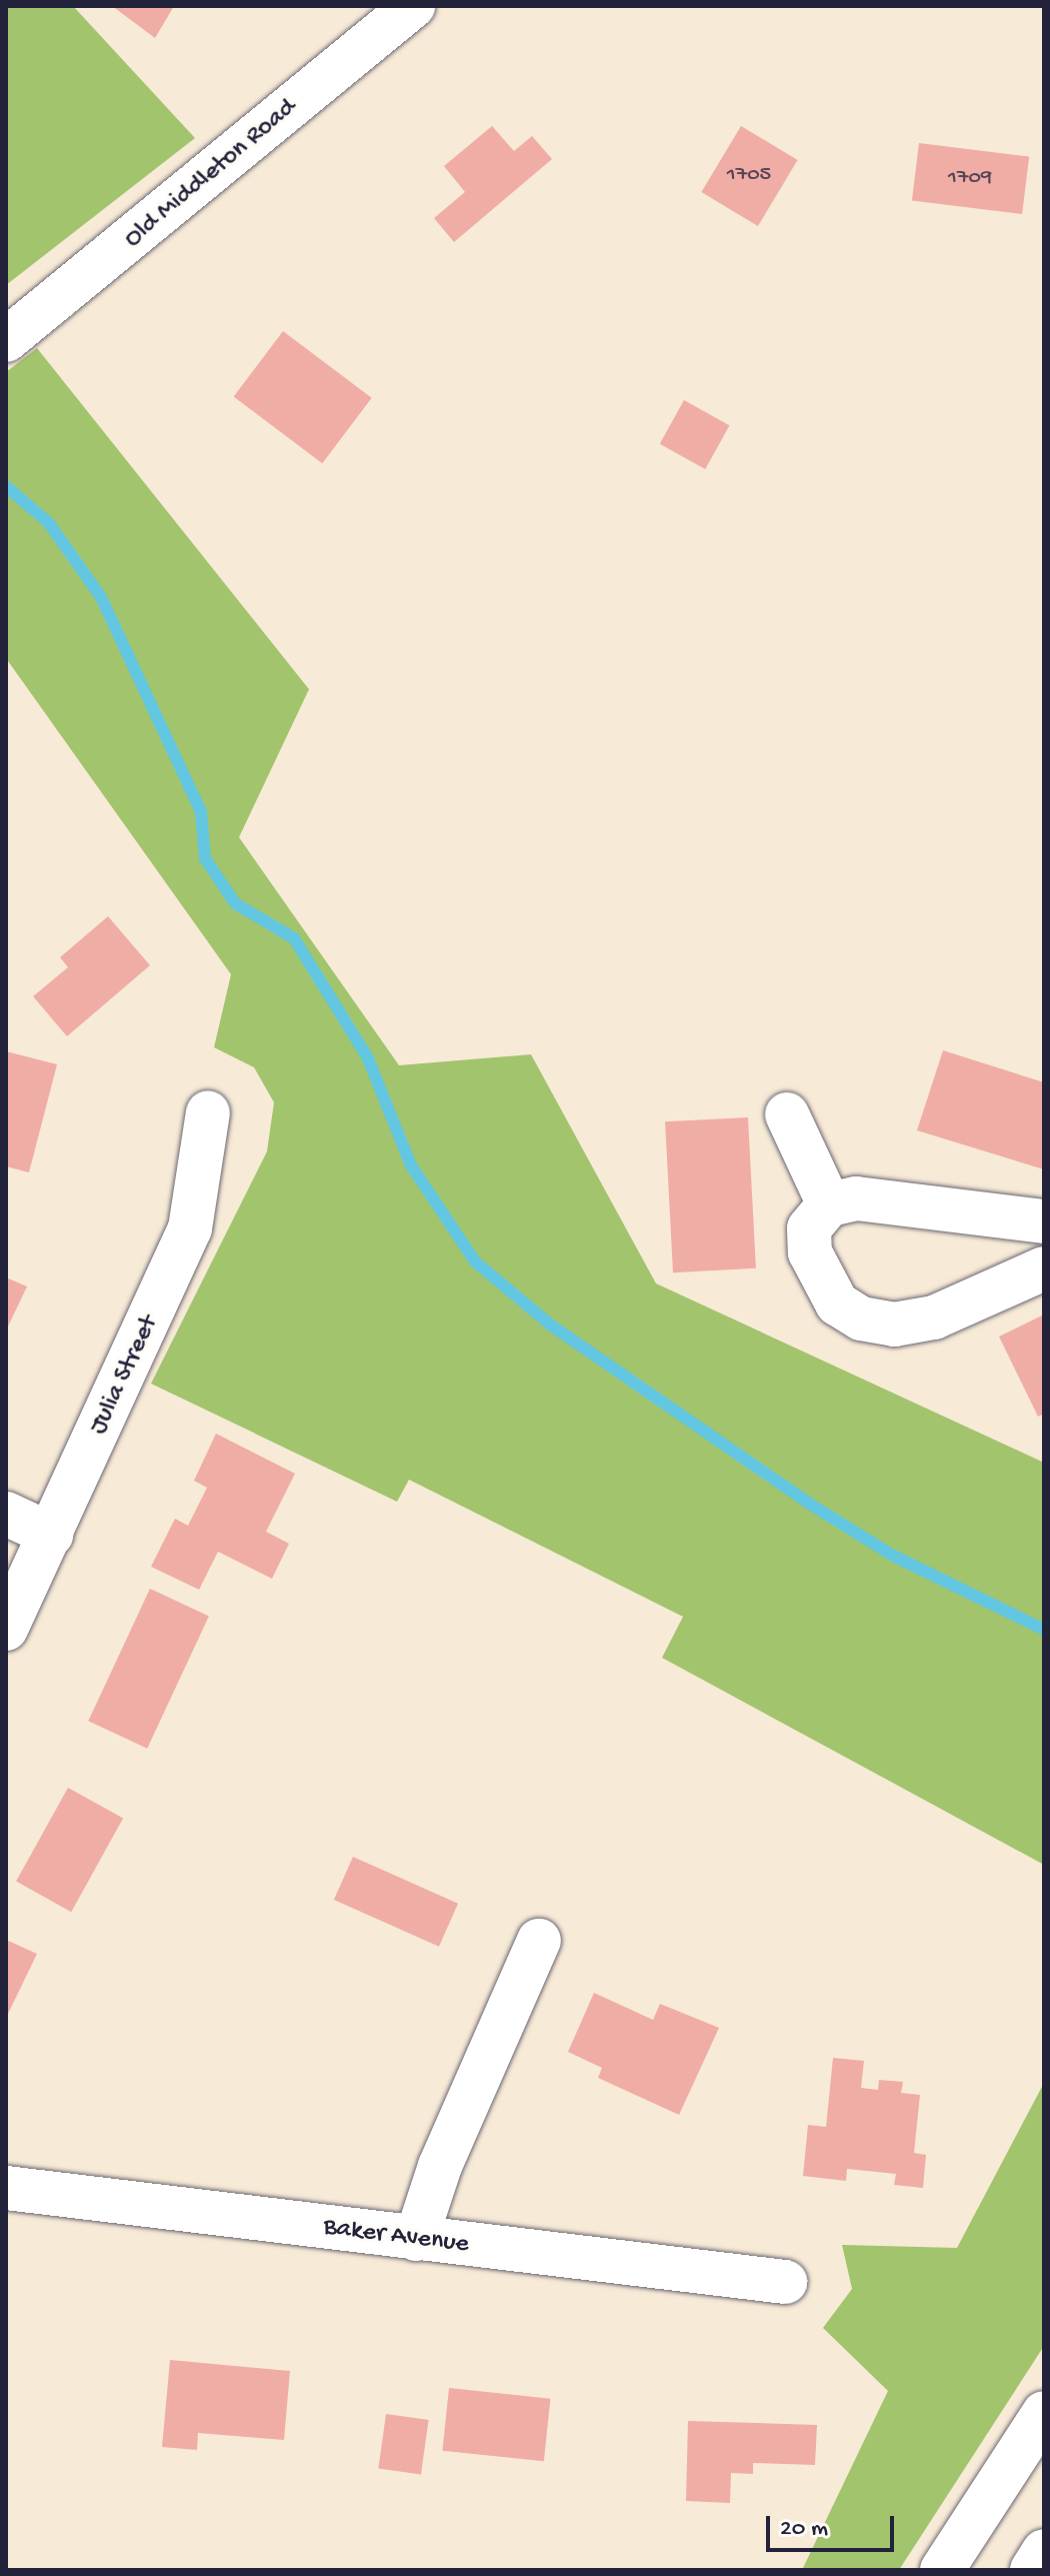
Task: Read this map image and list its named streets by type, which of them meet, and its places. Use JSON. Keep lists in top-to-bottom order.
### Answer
{
  "streets": {
    "street": ["Old Middleton Road", "Julia Street", "Baker Avenue"]
  },
  "house_numbers": ["1705", "1709"],
  "scale_bar": "20 m"
}
